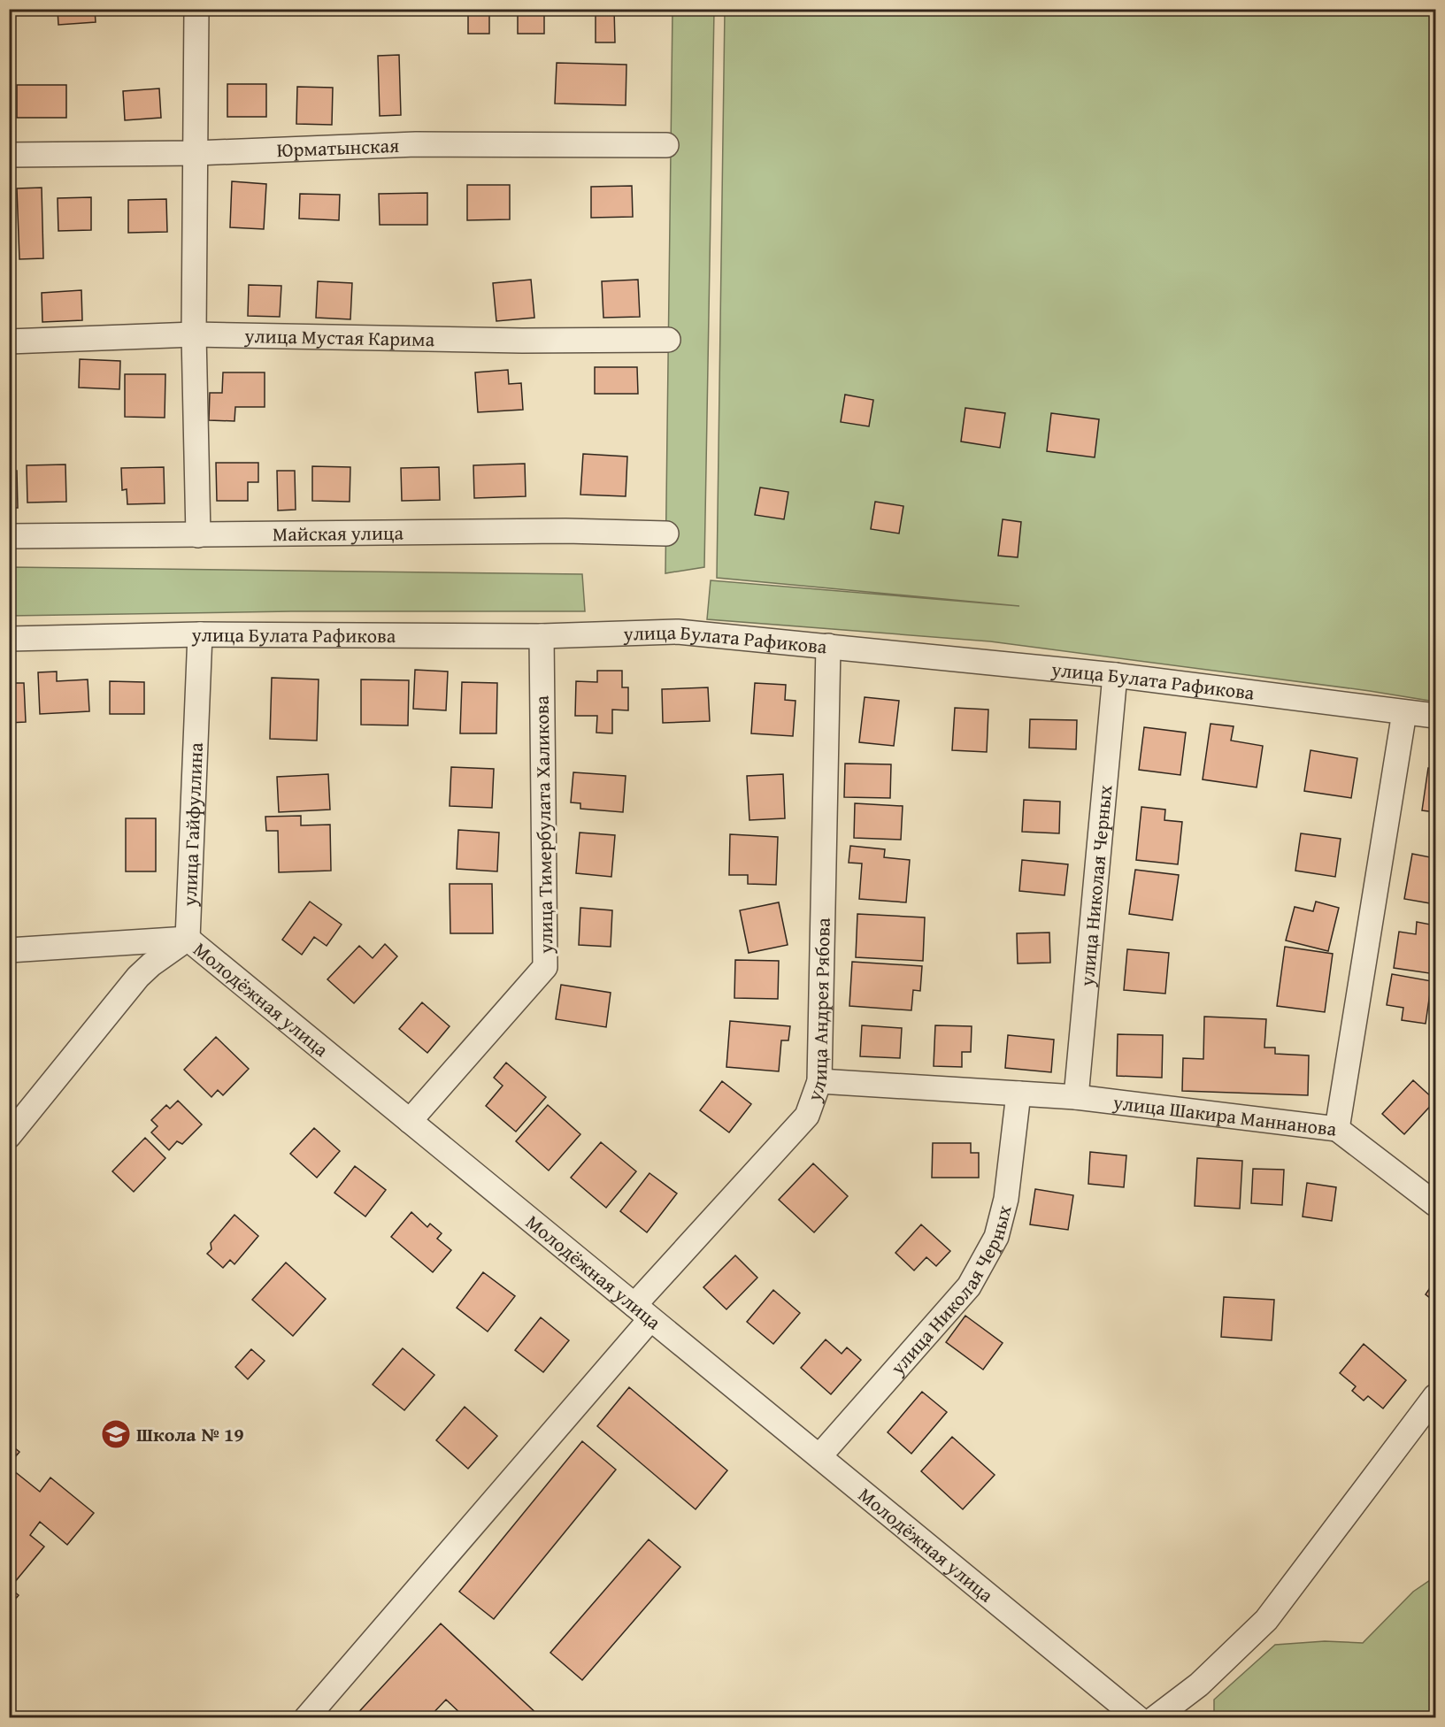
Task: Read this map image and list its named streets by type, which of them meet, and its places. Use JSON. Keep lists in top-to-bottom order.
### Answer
{
  "streets": {
    "street": [
      "Юрматынская",
      "улица Мустая Карима",
      "Майская улица",
      "улица Булата Рафикова",
      "улица Гайфуллина",
      "улица Тимербулата Халикова",
      "улица Николая Черных",
      "Молодёжная улица",
      "улица Андрея Рябова",
      "улица Шакира Маннанова"
    ]
  },
  "crossings": [
    ["улица Булата Рафикова", "улица Гайфуллина"],
    ["улица Булата Рафикова", "улица Тимербулата Халикова"],
    ["улица Булата Рафикова", "улица Николая Черных"],
    ["улица Булата Рафикова", "улица Андрея Рябова"],
    ["улица Булата Рафикова", "улица Шакира Маннанова"],
    ["улица Гайфуллина", "Молодёжная улица"],
    ["улица Тимербулата Халикова", "Молодёжная улица"],
    ["улица Николая Черных", "Молодёжная улица"],
    ["улица Николая Черных", "улица Шакира Маннанова"],
    ["Молодёжная улица", "улица Андрея Рябова"],
    ["улица Андрея Рябова", "улица Шакира Маннанова"]
  ],
  "places": {
    "school or university": ["Школа № 19"]
  }
}
